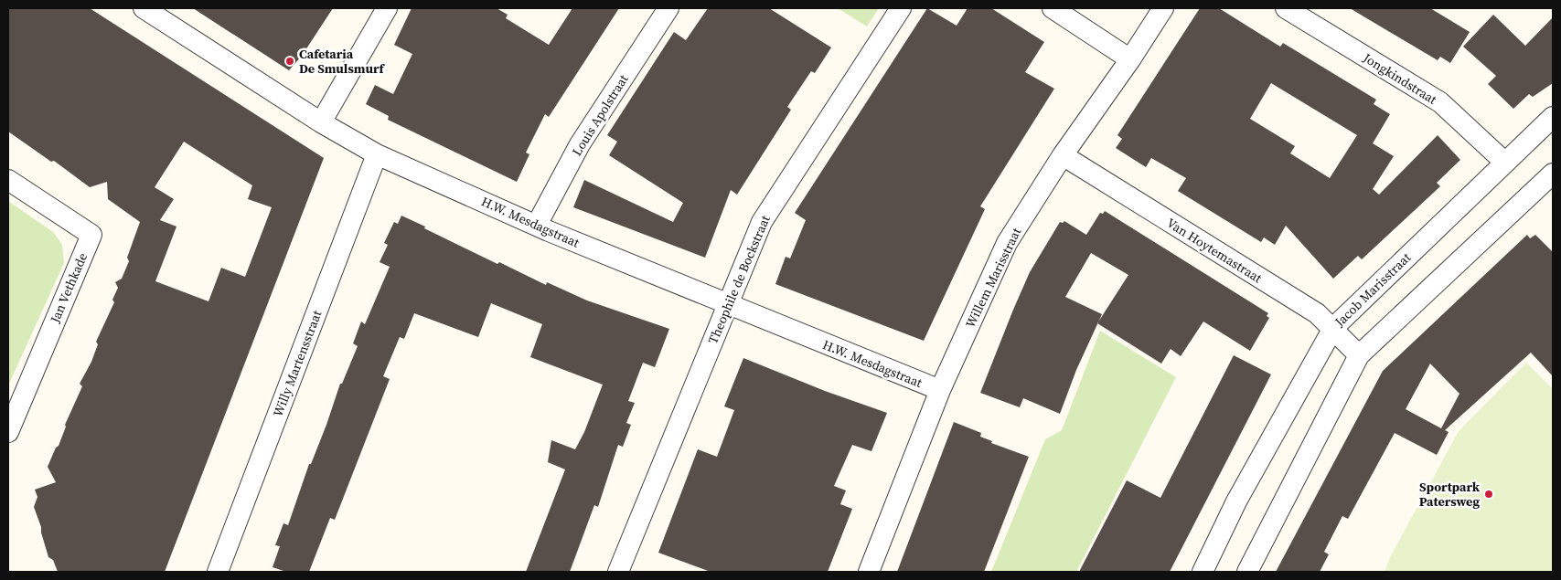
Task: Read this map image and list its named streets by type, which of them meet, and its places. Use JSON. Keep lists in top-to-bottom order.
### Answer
{
  "streets": {
    "street": [
      "Jongkindstraat",
      "Louis Apolstraat",
      "H.W. Mesdagstraat",
      "Van Hoytemastraat",
      "Willem Marisstraat",
      "Theophile de Bockstraat",
      "Jan Vethkade",
      "Jacob Marisstraat",
      "Willy Martensstraat"
    ]
  },
  "crossings": [
    ["Jongkindstraat", "Jacob Marisstraat"],
    ["Louis Apolstraat", "H.W. Mesdagstraat"],
    ["H.W. Mesdagstraat", "Willem Marisstraat"],
    ["H.W. Mesdagstraat", "Theophile de Bockstraat"],
    ["H.W. Mesdagstraat", "Willy Martensstraat"],
    ["Van Hoytemastraat", "Willem Marisstraat"],
    ["Van Hoytemastraat", "Jacob Marisstraat"]
  ],
  "places": ["Cafetaria De Smulsmurf", "Sportpark Patersweg"]
}
